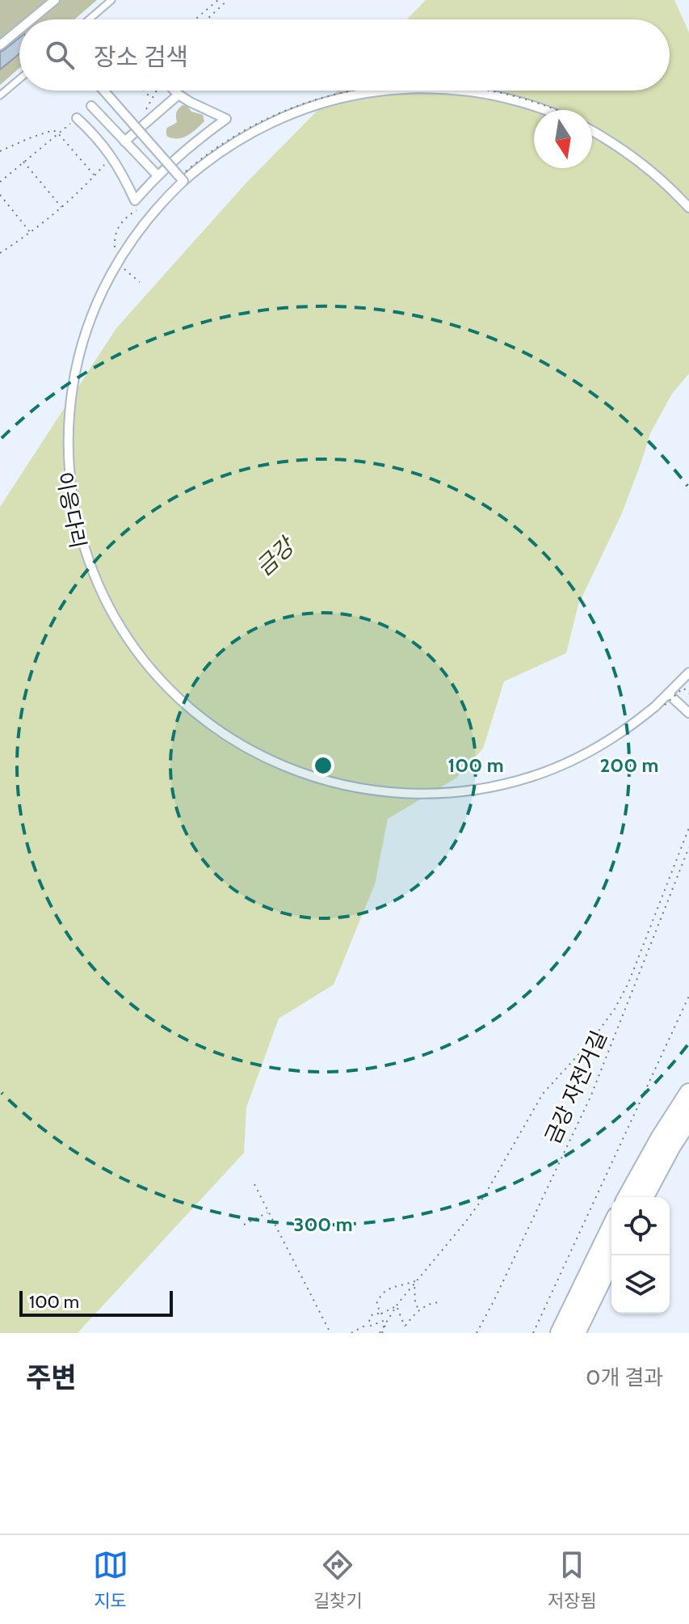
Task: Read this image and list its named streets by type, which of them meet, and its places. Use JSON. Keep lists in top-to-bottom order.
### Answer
{
  "streets": {
    "street": ["이응다리"],
    "path": ["금강 자전거길"]
  },
  "water": ["금강"],
  "scale_bar": "100 m",
  "north": "bottom",
  "page": {
    "search": "장소 검색",
    "scale": "100 m",
    "heading": ["주변", "0개 결과"],
    "nav": ["지도", "길찾기", "저장됨"]
  },
  "rings": ["100 m", "200 m", "300 m"]
}
